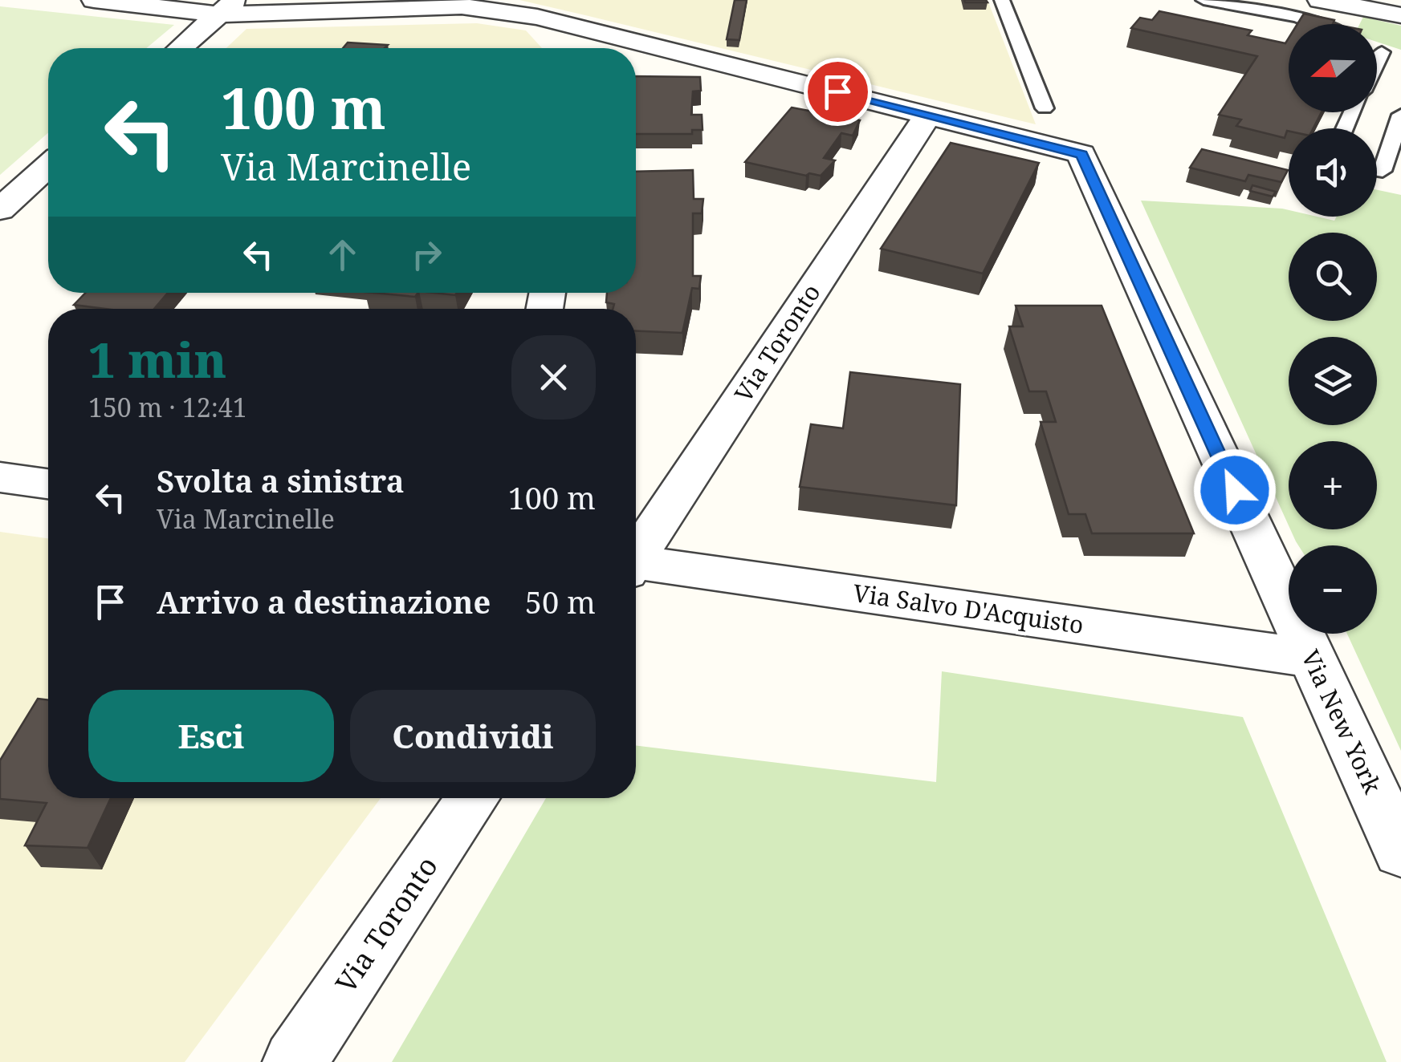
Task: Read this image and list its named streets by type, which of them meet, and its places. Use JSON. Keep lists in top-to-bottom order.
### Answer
{
  "streets": {
    "street": ["Via Toronto", "Via Salvo D'Acquisto", "Via New York"]
  },
  "crossings": [
    ["Via Toronto", "Via New York"],
    ["Via Salvo D'Acquisto", "Via New York"]
  ],
  "north": "left",
  "page": {
    "map_buttons": ["+", "−"],
    "turn": ["100 m", "Via Marcinelle"],
    "heading": ["1 min", "150 m · 12:41"],
    "list": [
      {
        "name": "Svolta a sinistra",
        "note": "Via Marcinelle",
        "value": "100 m"
      },
      {
        "name": "Arrivo a destinazione",
        "value": "50 m"
      }
    ],
    "buttons": ["Esci", "Condividi"]
  }
}
